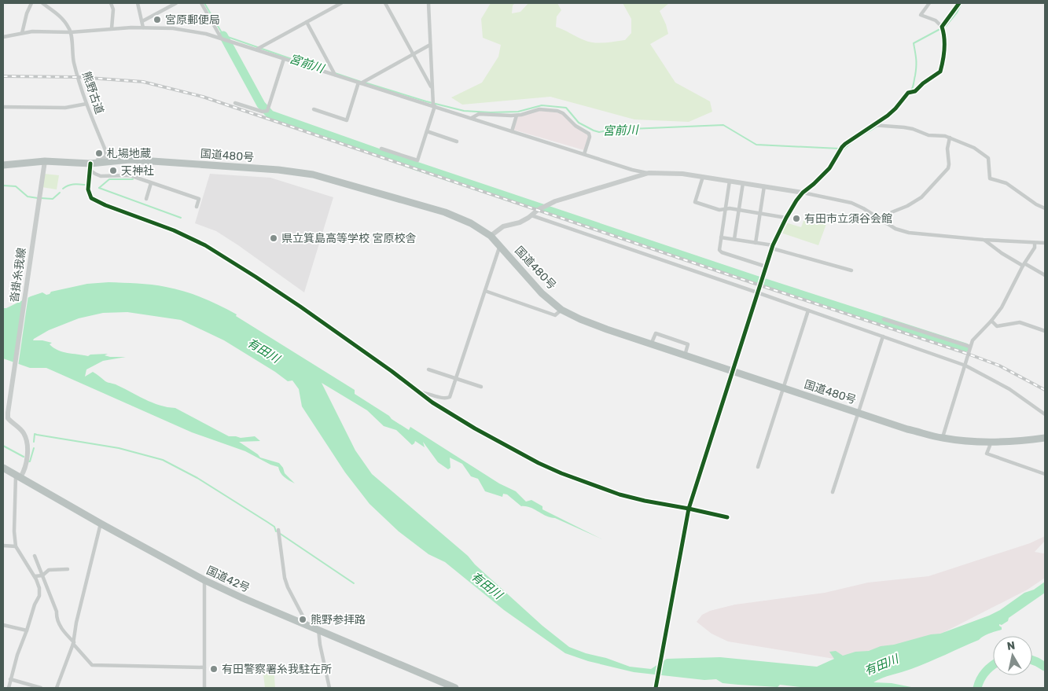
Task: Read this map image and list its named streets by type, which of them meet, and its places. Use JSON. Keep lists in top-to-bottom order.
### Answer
{
  "streets": {
    "highway": ["国道480号", "国道42号"],
    "street": ["熊野古道", "沓掛糸我線"]
  },
  "crossings": [
    ["国道480号", "沓掛糸我線"],
    ["沓掛糸我線", "国道42号"]
  ],
  "water": ["宮前川", "有田川"],
  "places": [
    "宮原郵便局",
    "札場地蔵",
    "天神社",
    "有田市立須谷会館",
    "県立箕島高等学校 宮原校舎",
    "熊野参拝路",
    "有田警察署糸我駐在所"
  ],
  "north": "top"
}
